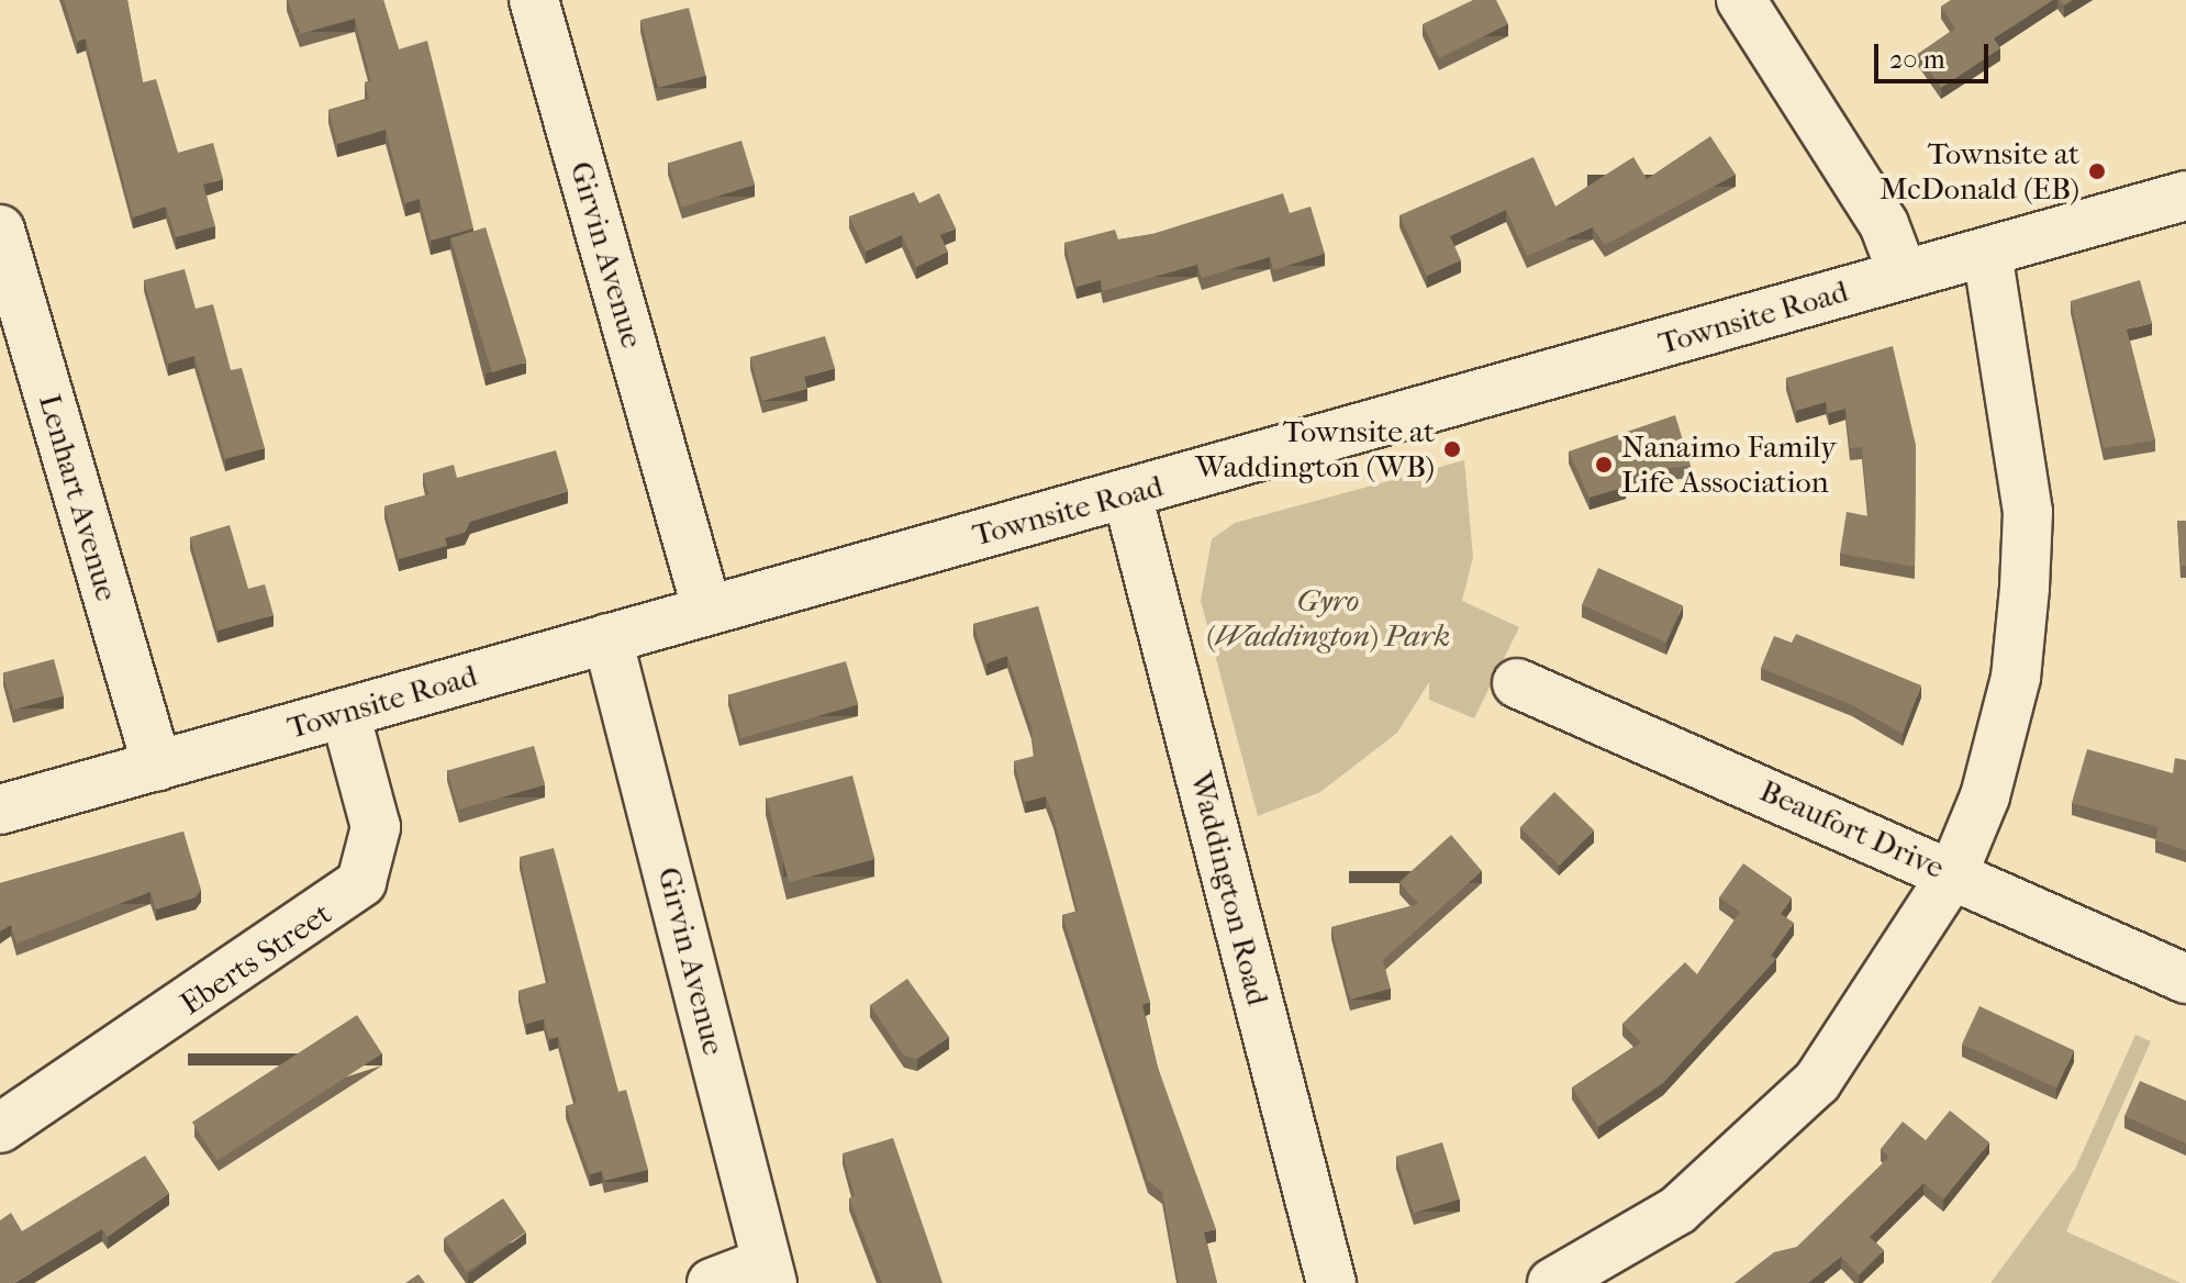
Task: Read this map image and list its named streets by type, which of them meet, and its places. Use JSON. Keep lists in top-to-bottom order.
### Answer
{
  "streets": {
    "street": [
      "Girvin Avenue",
      "Townsite Road",
      "Lenhart Avenue",
      "Beaufort Drive",
      "Waddington Road",
      "Eberts Street"
    ]
  },
  "crossings": [
    ["Girvin Avenue", "Townsite Road"],
    ["Townsite Road", "Lenhart Avenue"],
    ["Townsite Road", "Waddington Road"],
    ["Townsite Road", "Eberts Street"]
  ],
  "parks": ["Gyro (Waddington) Park"],
  "places": ["Townsite at McDonald (EB)", "Townsite at Waddington (WB)", "Nanaimo Family Life Association"],
  "scale_bar": "20 m"
}
